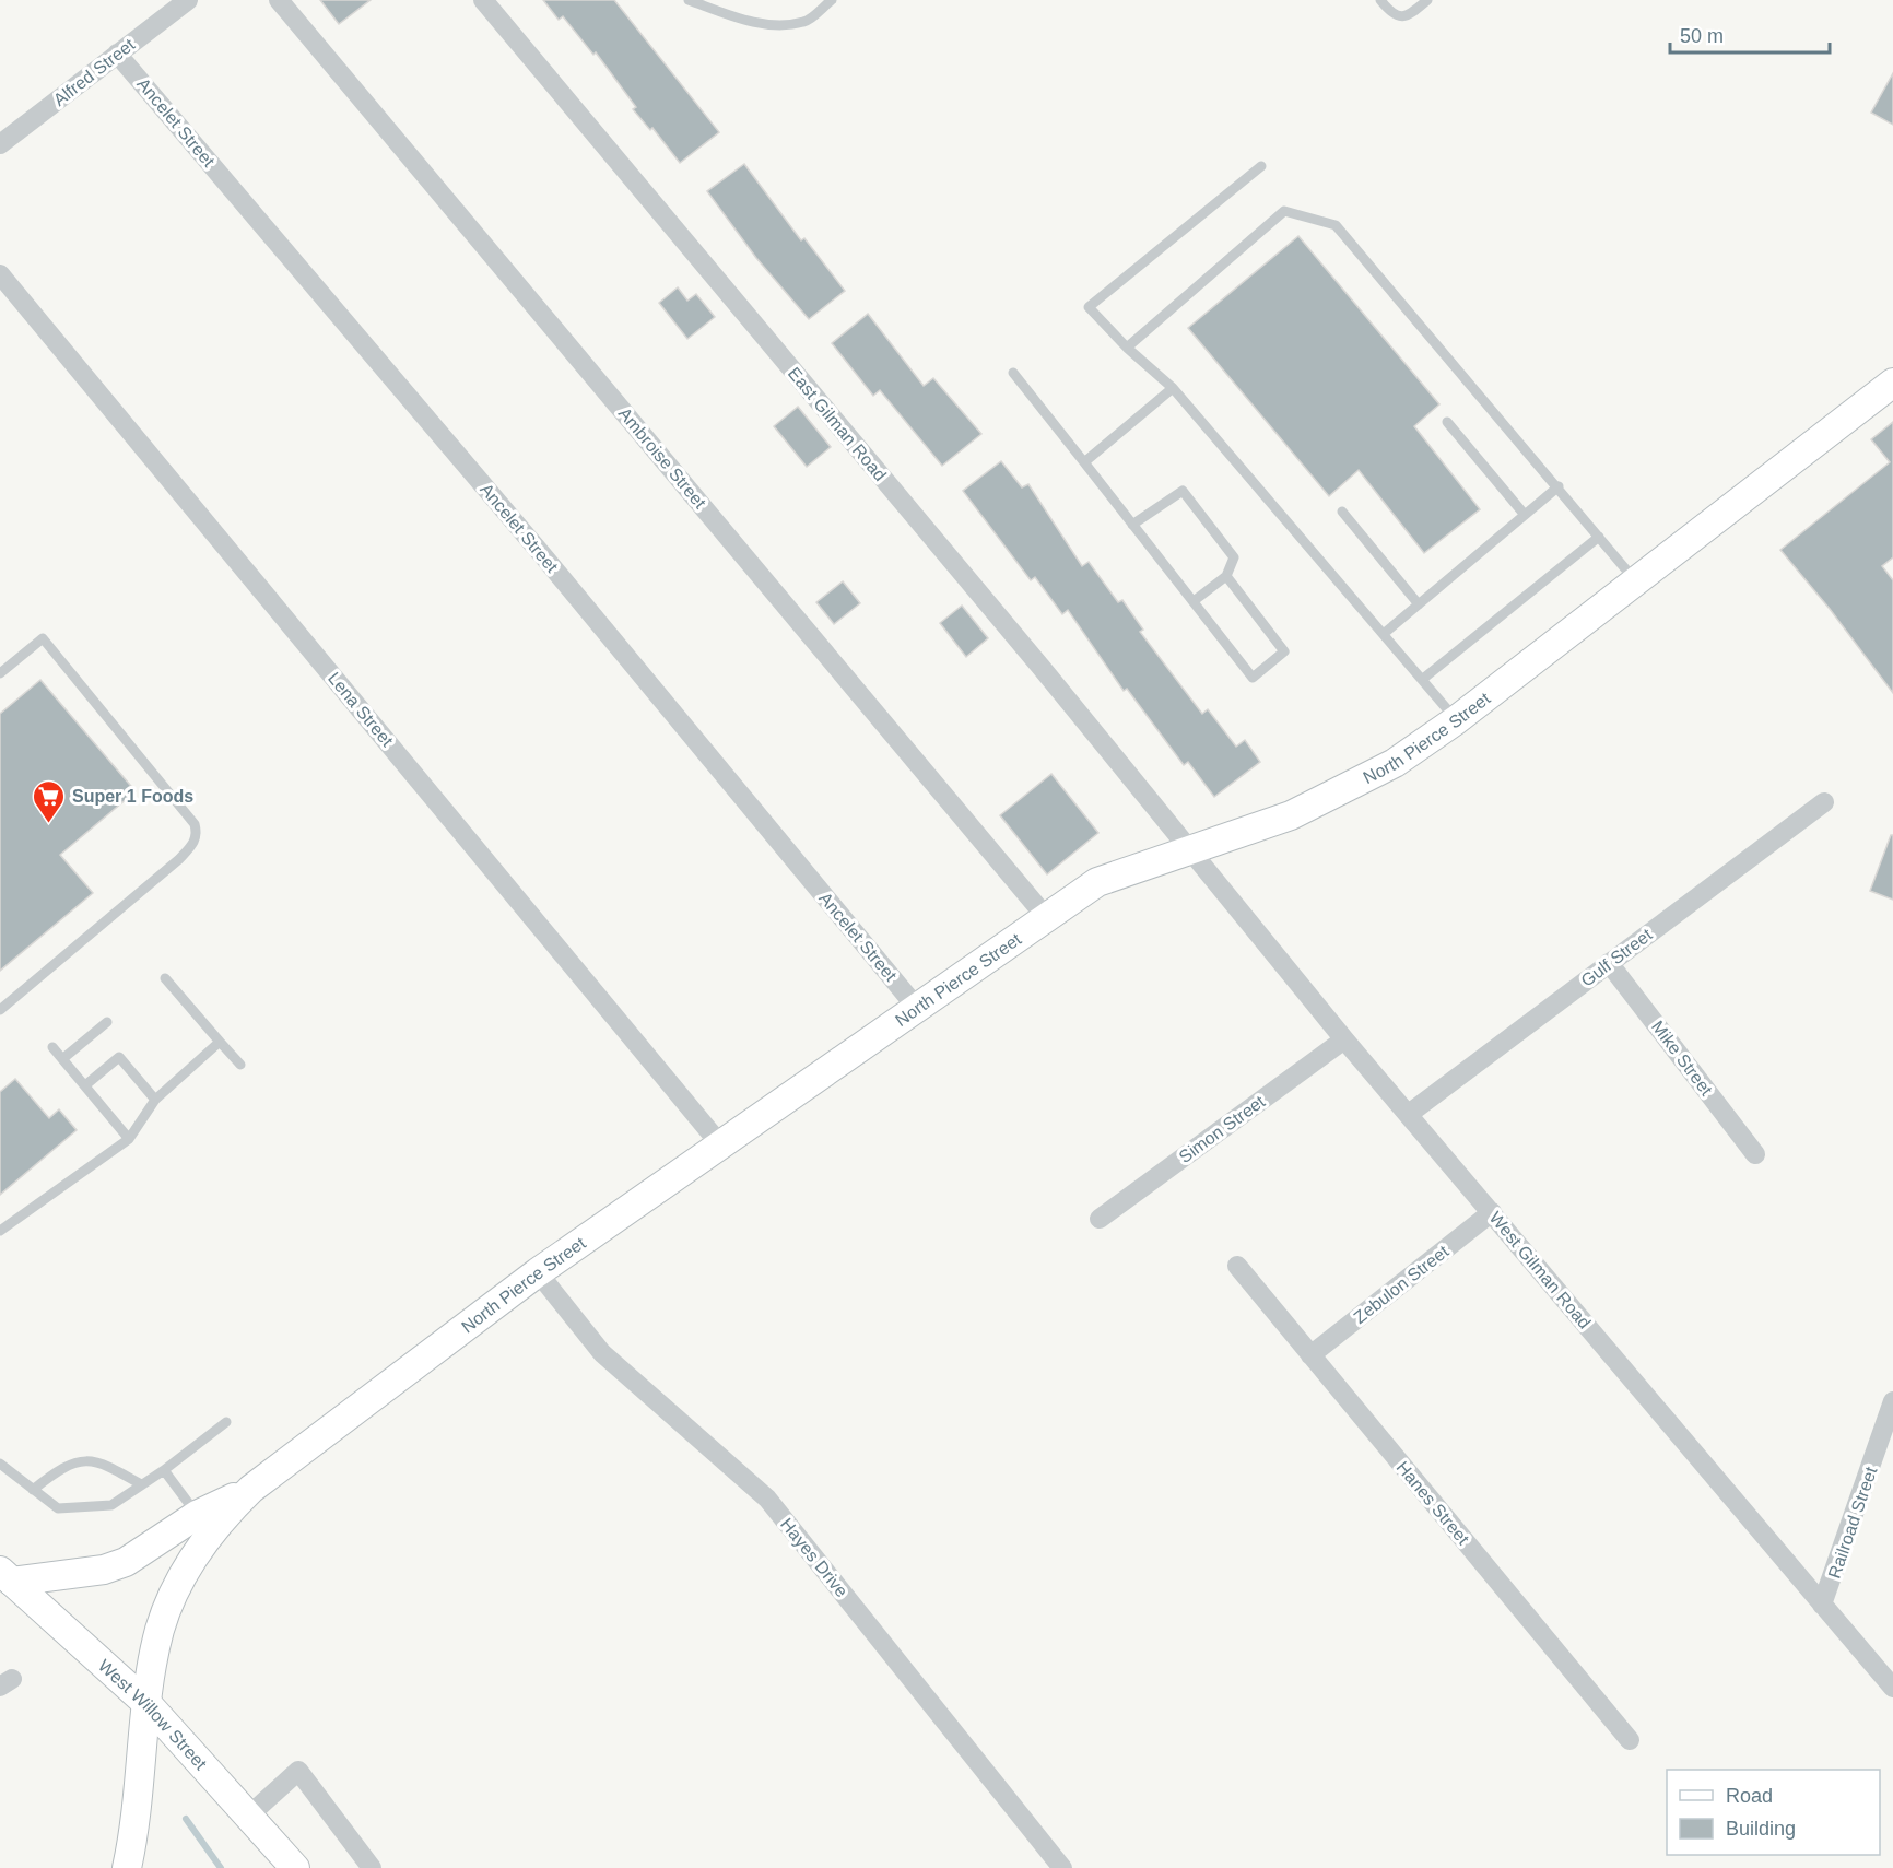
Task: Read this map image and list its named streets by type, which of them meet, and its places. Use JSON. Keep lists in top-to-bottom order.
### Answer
{
  "streets": {
    "street": [
      "Alfred Street",
      "Ancelet Street",
      "East Gilman Road",
      "Ambroise Street",
      "Lena Street",
      "North Pierce Street",
      "Gulf Street",
      "Mike Street",
      "Simon Street",
      "West Gilman Road",
      "Zebulon Street",
      "Hanes Street",
      "Railroad Street",
      "Hayes Drive",
      "West Willow Street"
    ]
  },
  "crossings": [
    ["Alfred Street", "Ancelet Street"],
    ["Ancelet Street", "North Pierce Street"],
    ["East Gilman Road", "North Pierce Street"],
    ["East Gilman Road", "West Gilman Road"],
    ["Ambroise Street", "North Pierce Street"],
    ["Lena Street", "North Pierce Street"],
    ["North Pierce Street", "West Gilman Road"],
    ["North Pierce Street", "Hayes Drive"],
    ["North Pierce Street", "West Willow Street"],
    ["Gulf Street", "Mike Street"],
    ["Gulf Street", "West Gilman Road"],
    ["Simon Street", "West Gilman Road"],
    ["West Gilman Road", "Zebulon Street"],
    ["West Gilman Road", "Railroad Street"],
    ["Zebulon Street", "Hanes Street"]
  ],
  "places": {
    "supermarket": ["Super 1 Foods"]
  },
  "legend": ["Road", "Building"],
  "scale_bar": "50 m"
}
